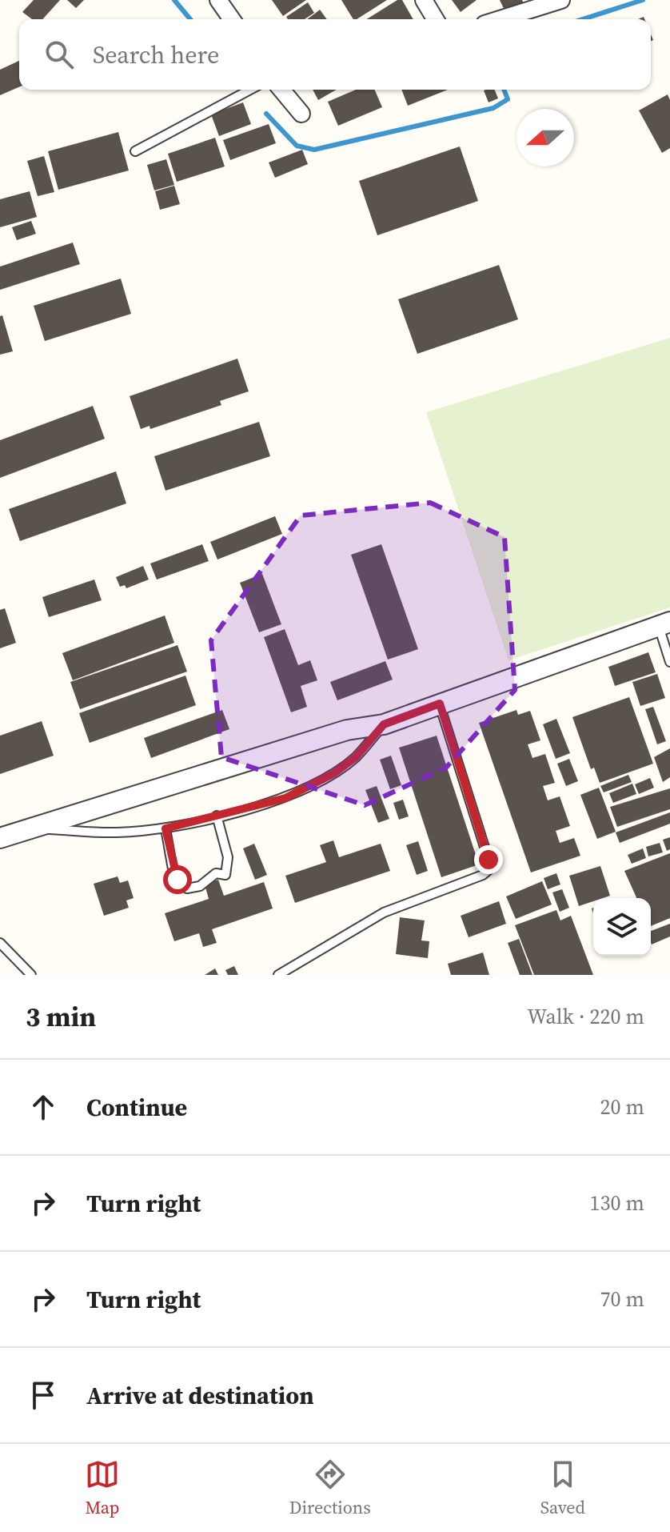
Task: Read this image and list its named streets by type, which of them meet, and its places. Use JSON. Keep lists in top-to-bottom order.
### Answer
{
  "north": "left",
  "page": {
    "search": "Search here",
    "heading": ["3 min", "Walk · 220 m"],
    "list": [
      ["Continue", "20 m"],
      ["Turn right", "130 m"],
      ["Turn right", "70 m"],
      "Arrive at destination"
    ],
    "nav": ["Map", "Directions", "Saved"]
  }
}
